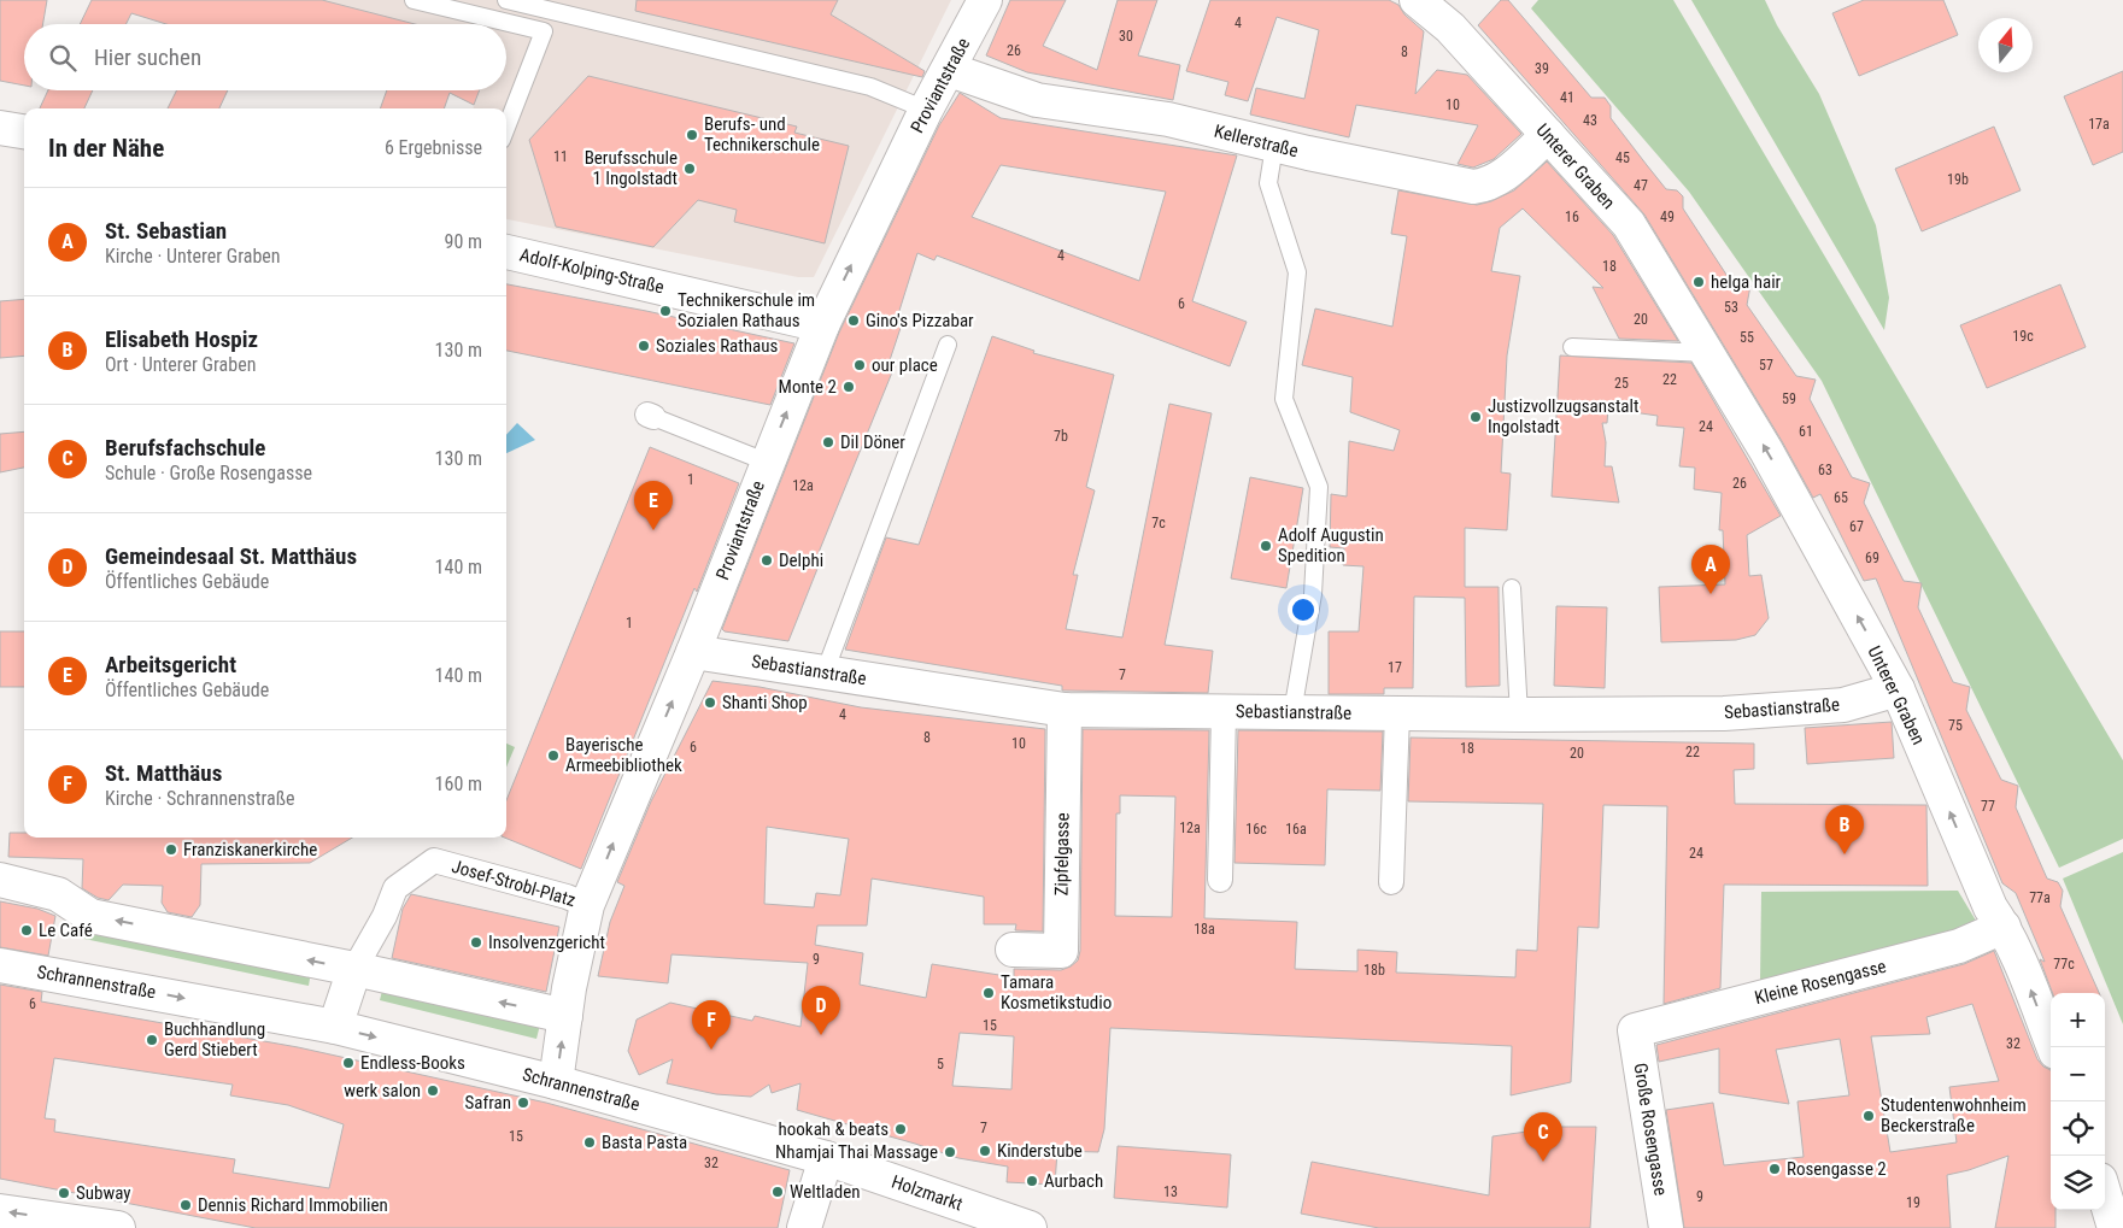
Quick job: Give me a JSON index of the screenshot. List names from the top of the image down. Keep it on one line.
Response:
{"streets":{"street":["Proviantstraße","Kellerstraße","Unterer Graben","Adolf-Kolping-Straße","Sebastianstraße","Zipfelgasse","Josef-Strobl-Platz","Schrannenstraße","Kleine Rosengasse","Große Rosengasse","Holzmarkt"]},"crossings":[["Proviantstraße","Kellerstraße"],["Proviantstraße","Adolf-Kolping-Straße"],["Proviantstraße","Sebastianstraße"],["Proviantstraße","Josef-Strobl-Platz"],["Proviantstraße","Schrannenstraße"],["Kellerstraße","Unterer Graben"],["Unterer Graben","Sebastianstraße"],["Unterer Graben","Kleine Rosengasse"],["Sebastianstraße","Zipfelgasse"],["Schrannenstraße","Holzmarkt"],["Kleine Rosengasse","Große Rosengasse"]],"one_way":["Proviantstraße","Unterer Graben"],"places":["Berufs- und Technikerschule","Berufsschule 1 Ingolstadt","helga hair","Technikerschule im Sozialen Rathaus","Gino's Pizzabar","Soziales Rathaus","our place","Monte 2","Justizvollzugsanstalt Ingolstadt","Dil Döner","Adolf Augustin Spedition","Delphi","Shanti Shop","Bayerische Armeebibliothek","Franziskanerkirche","Le Café","Insolvenzgericht","Tamara Kosmetikstudio","Buchhandlung Gerd Stiebert","Endless-Books","werk salon","Safran","Studentenwohnheim Beckerstraße","hookah & beats","Basta Pasta","Kinderstube","Nhamjai Thai Massage","Rosengasse 2","Aurbach","Weltladen","Subway","Dennis Richard Immobilien"],"house_numbers":["4","30","26","8","39","41","10","43","17a","11","45","19b","47","16","49","4","18","6","53","20","19c","55","57","22","25","59","24","61","7b","63","1","26","12a","65","7c","67","69","1","17","7","4","75","8","10","6","18","22","20","77","12a","16c","16a","24","77a","18a","9","77c","18b","6","15","32","5","7","15","32","13","9","19"],"north":"top","page":{"search":"Hier suchen","heading":["In der Nähe","6 Ergebnisse"],"list":[{"mark":"A","name":"St. Sebastian","note":"Kirche · Unterer Graben","value":"90 m"},{"mark":"B","name":"Elisabeth Hospiz","note":"Ort · Unterer Graben","value":"130 m"},{"mark":"C","name":"Berufsfachschule","note":"Schule · Große Rosengasse","value":"130 m"},{"mark":"D","name":"Gemeindesaal St. Matthäus","note":"Öffentliches Gebäude","value":"140 m"},{"mark":"E","name":"Arbeitsgericht","note":"Öffentliches Gebäude","value":"140 m"},{"mark":"F","name":"St. Matthäus","note":"Kirche · Schrannenstraße","value":"160 m"}],"pins":["E","A","B","D","F","C"],"map_buttons":["+","−"]}}
